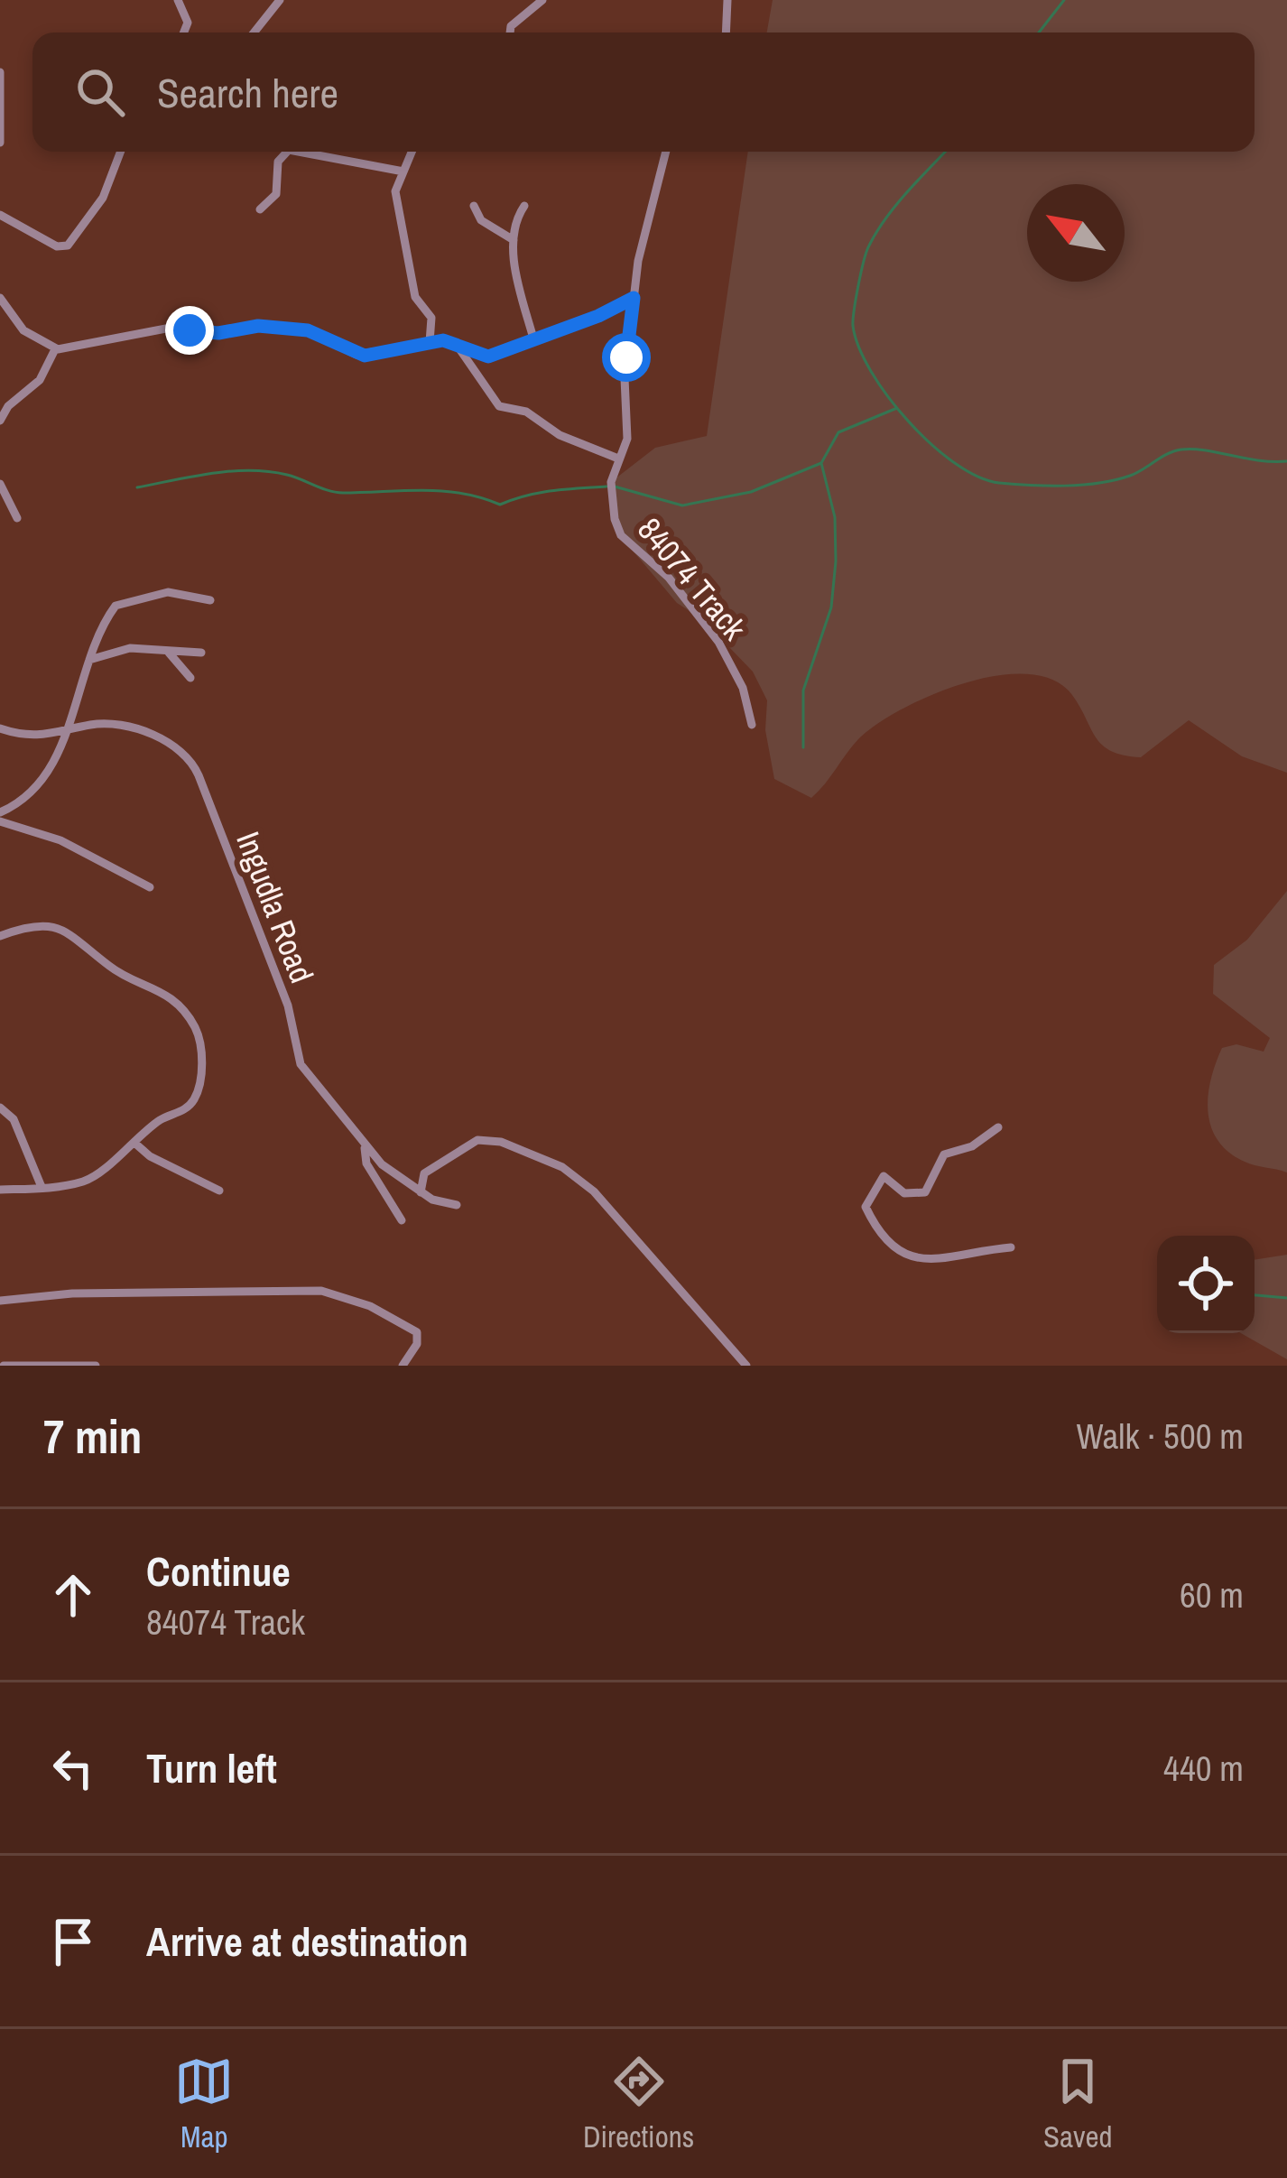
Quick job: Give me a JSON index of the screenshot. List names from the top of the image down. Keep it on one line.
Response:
{"streets":{"street":["84074 Track","Ingudla Road"]},"north":"top left","page":{"search":"Search here","heading":["7 min","Walk · 500 m"],"list":[["Continue","84074 Track","60 m"],["Turn left","440 m"],"Arrive at destination"],"nav":["Map","Directions","Saved"]}}
